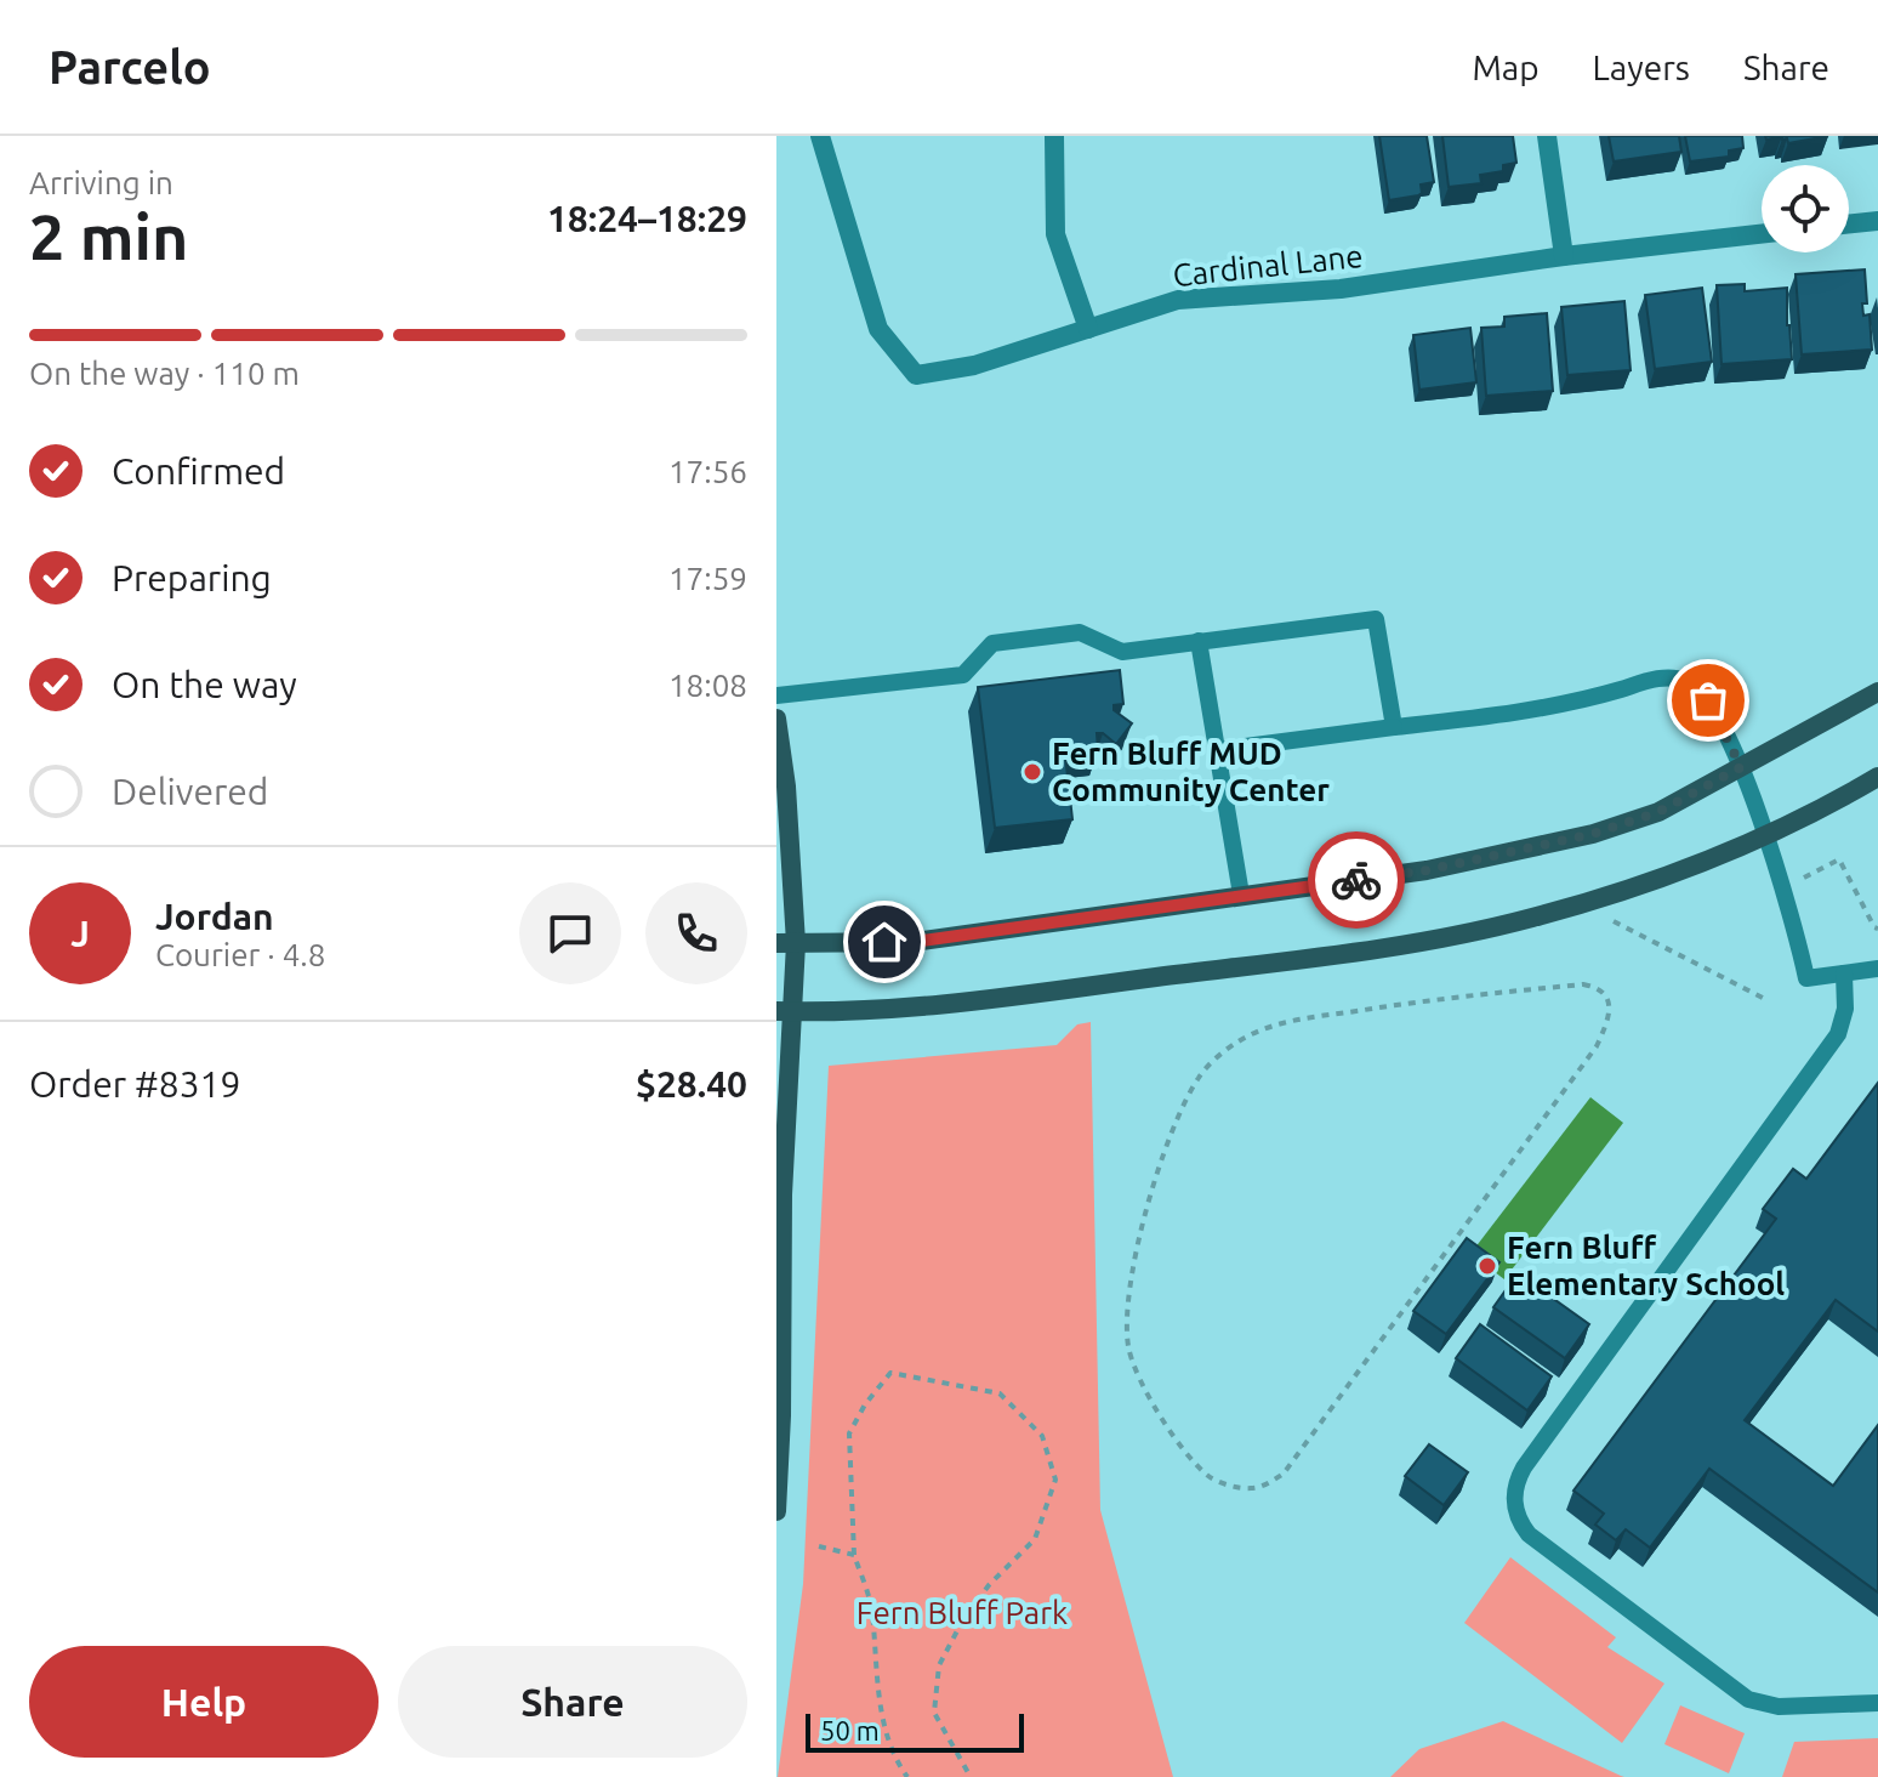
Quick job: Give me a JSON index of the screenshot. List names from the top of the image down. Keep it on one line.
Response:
{"streets":{"street":["Cardinal Lane"]},"parks":["Fern Bluff Park"],"places":["Fern Bluff MUD Community Center","Fern Bluff Elementary School"],"scale_bar":"50 m","page":{"header":"Parcelo","nav":["Map","Layers","Share"],"heading":["2 min","Arriving in","18:24–18:29"],"panel":["Jordan","Courier · 4.8","Order #8319","$28.40"],"bar":"On the way · 110 m","list":[["Confirmed","17:56"],["Preparing","17:59"],["On the way","18:08"],"Delivered"],"round":"J","buttons":["Help","Share"],"scale":"50 m"}}
